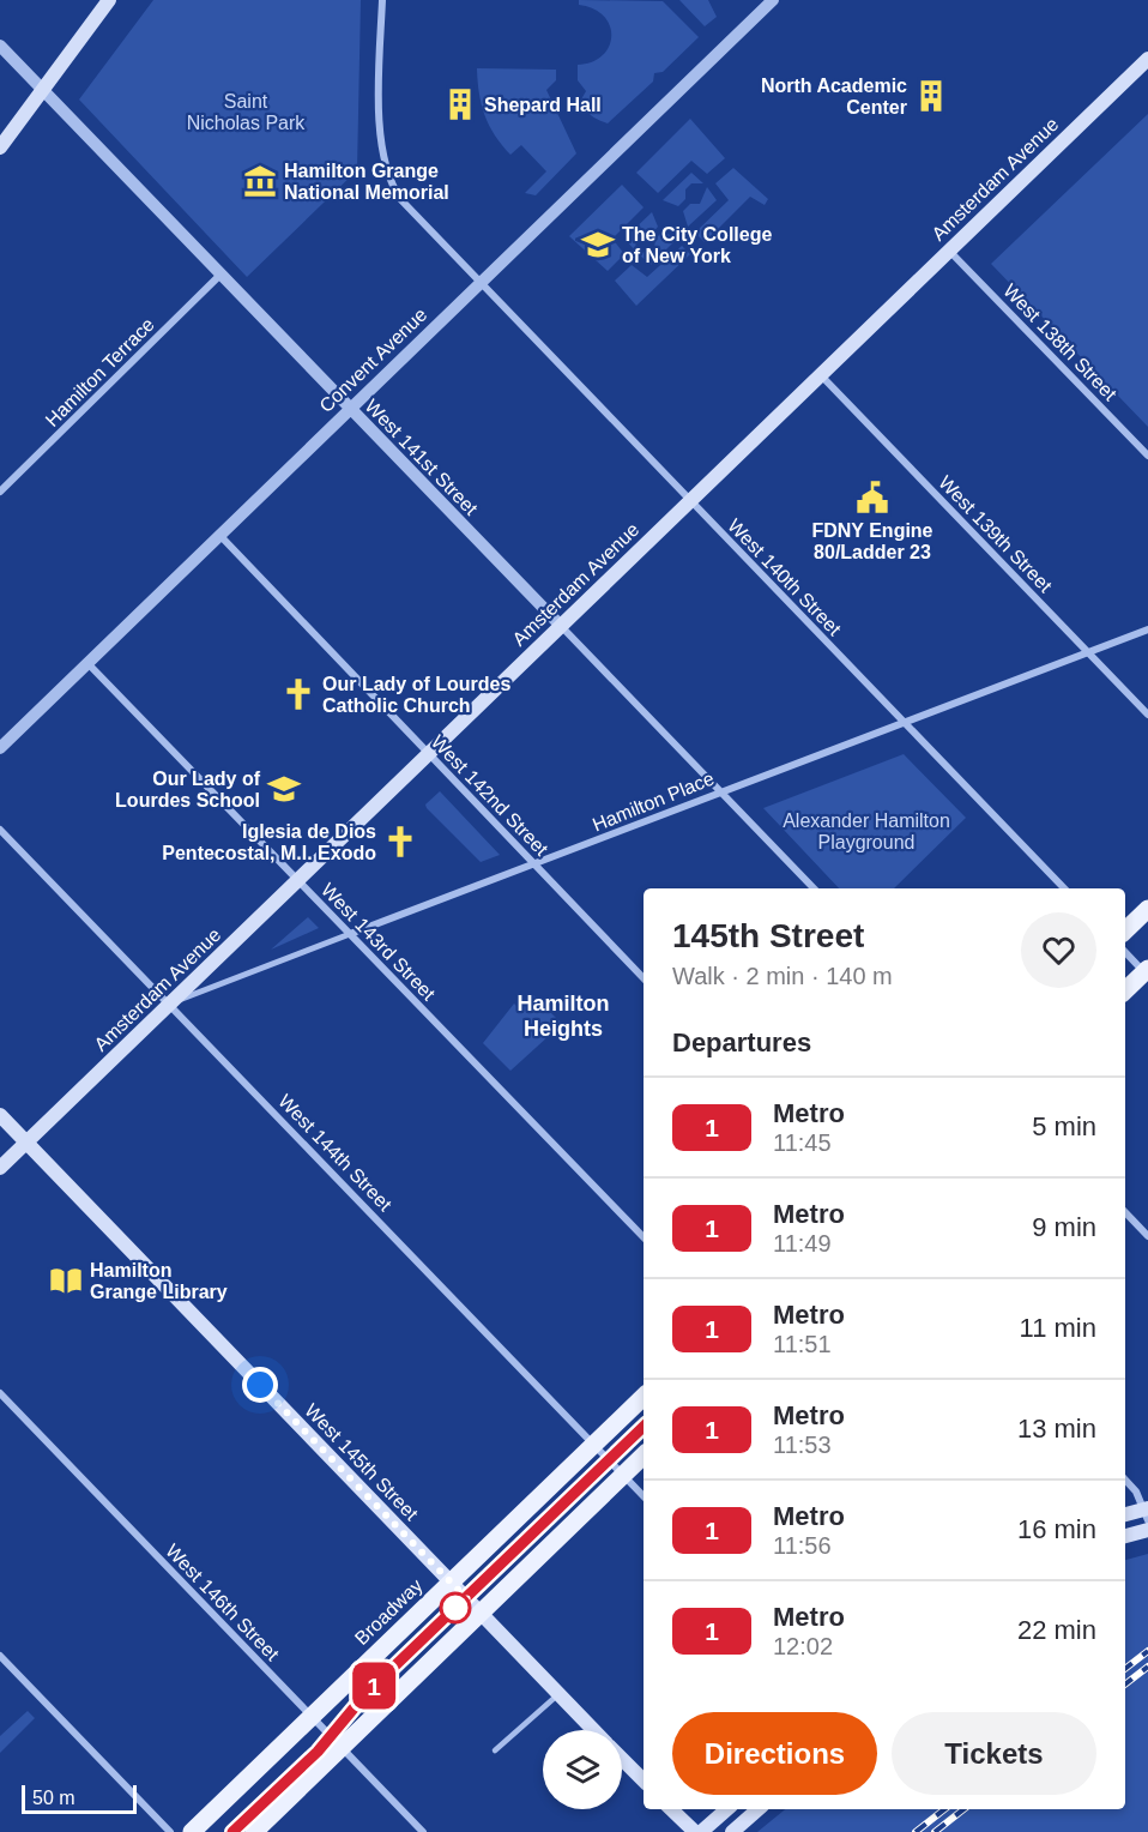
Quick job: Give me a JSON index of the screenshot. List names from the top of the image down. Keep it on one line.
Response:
{"streets":{"main road":["Amsterdam Avenue","West 145th Street","Broadway"],"street":["West 138th Street","Convent Avenue","Hamilton Terrace","West 141st Street","West 139th Street","West 140th Street","West 142nd Street","Hamilton Place","West 143rd Street","West 144th Street","West 146th Street"]},"crossings":[["Amsterdam Avenue","West 138th Street"],["Amsterdam Avenue","West 141st Street"],["Amsterdam Avenue","West 139th Street"],["Amsterdam Avenue","West 140th Street"],["Amsterdam Avenue","West 142nd Street"],["Amsterdam Avenue","Hamilton Place"],["Amsterdam Avenue","West 143rd Street"],["Amsterdam Avenue","West 144th Street"],["Amsterdam Avenue","West 145th Street"],["Convent Avenue","West 141st Street"],["Convent Avenue","West 140th Street"],["Convent Avenue","West 142nd Street"],["Convent Avenue","West 143rd Street"],["Hamilton Terrace","West 141st Street"],["West 141st Street","Hamilton Place"],["West 139th Street","Hamilton Place"],["West 140th Street","Hamilton Place"],["West 142nd Street","Hamilton Place"],["Hamilton Place","West 143rd Street"],["Hamilton Place","West 144th Street"],["West 144th Street","Broadway"],["West 145th Street","Broadway"],["West 146th Street","Broadway"]],"districts":["Hamilton Heights"],"parks":["Saint Nicholas Park","Alexander Hamilton Playground"],"places":{"building":["North Academic Center","Shepard Hall"],"museum":["Hamilton Grange National Memorial"],"school or university":["The City College of New York","Our Lady of Lourdes School"],"public building":["FDNY Engine 80/Ladder 23"],"church":["Our Lady of Lourdes Catholic Church","Iglesia de Dios Pentecostal, M.I. Exodo"],"library":["Hamilton Grange Library"]},"lines":["metro line 1"],"scale_bar":"50 m","page":{"on_map":"1","heading":[["145th Street","Walk · 2 min · 140 m"],"Departures"],"list":[{"mark":"1","name":"Metro","note":"11:45","value":"5 min"},{"mark":"1","name":"Metro","note":"11:49","value":"9 min"},{"mark":"1","name":"Metro","note":"11:51","value":"11 min"},{"mark":"1","name":"Metro","note":"11:53","value":"13 min"},{"mark":"1","name":"Metro","note":"11:56","value":"16 min"},{"mark":"1","name":"Metro","note":"12:02","value":"22 min"}],"buttons":["Directions","Tickets"],"scale":"50 m"}}
